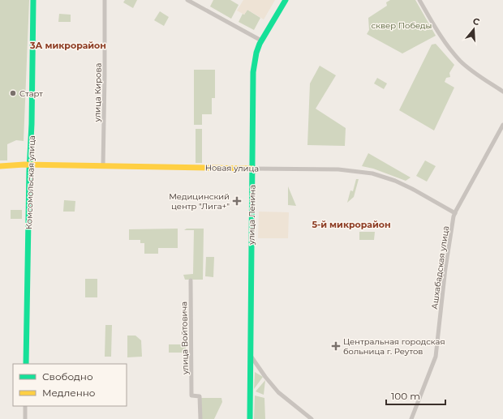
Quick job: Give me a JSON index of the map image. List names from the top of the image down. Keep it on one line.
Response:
{"streets":{"street":["улица Кирова","Новая улица","Комсомольская улица","улица Ленина","Ашхабадская улица","улица Войтовича"]},"crossings":[["улица Кирова","Новая улица"],["Новая улица","Комсомольская улица"],["Новая улица","улица Ленина"],["Новая улица","Ашхабадская улица"]],"districts":["3А микрорайон","5-й микрорайон"],"parks":["сквер Победы"],"places":{"other":["Старт"],"health":["Медицинский центр \"Лига+\"","Центральная городская больница г. Реутов"]},"legend":["Свободно","Медленно"],"scale_bar":"100 m","north":"top"}
